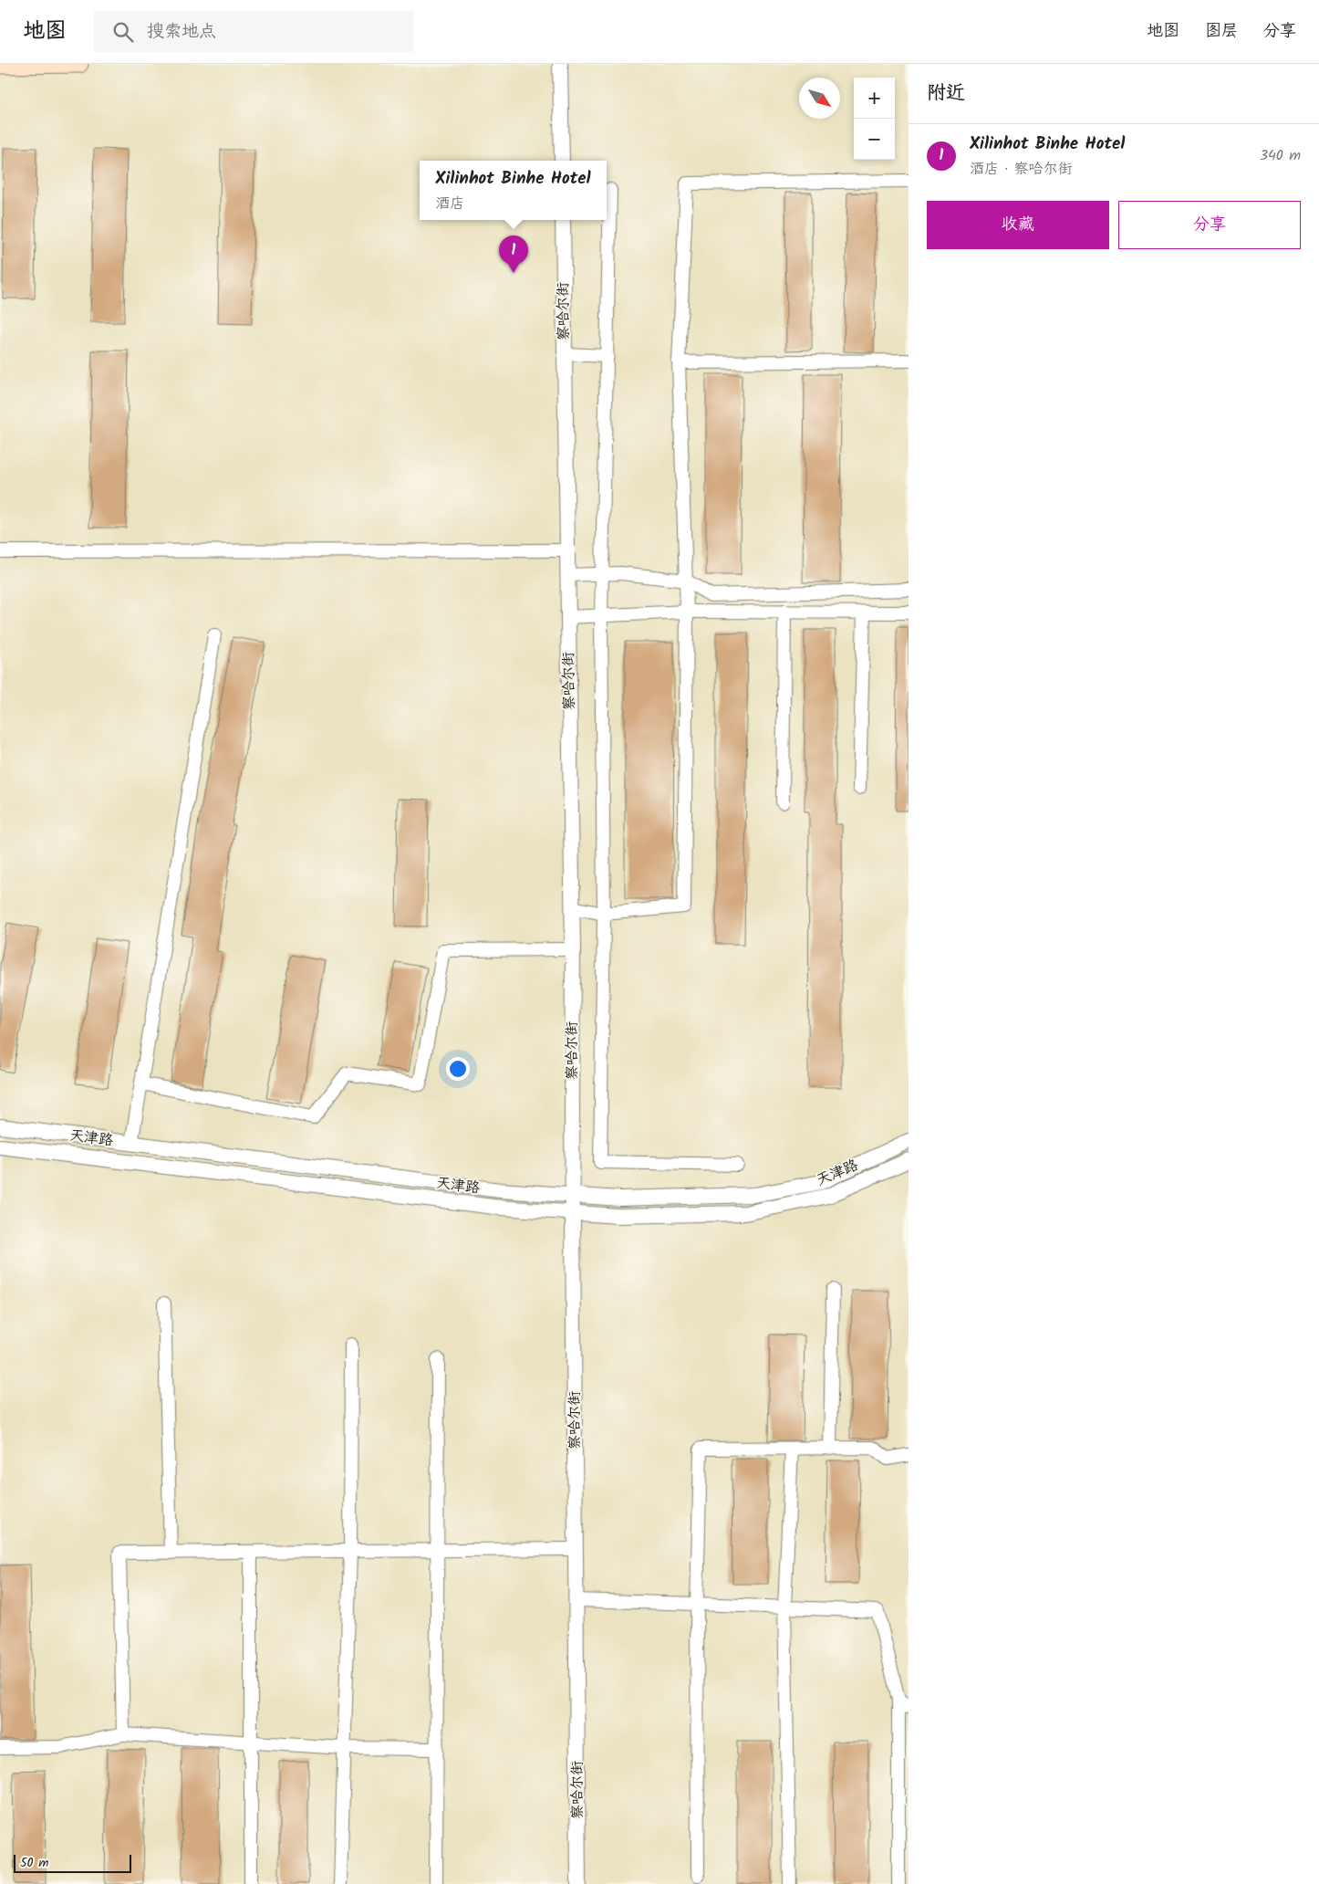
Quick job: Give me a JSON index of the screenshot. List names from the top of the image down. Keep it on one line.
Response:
{"streets":{"street":["察哈尔街","天津路"]},"crossings":[["察哈尔街","天津路"]],"scale_bar":"50 m","north":"bottom right","page":{"header":"地图","search":"搜索地点","nav":["地图","图层","分享"],"heading":"附近","map_buttons":["+","−"],"list":[{"mark":"1","name":"Xilinhot Binhe Hotel","note":"酒店 · 察哈尔街","value":"340 m"}],"popup":["Xilinhot Binhe Hotel","酒店"],"buttons":["收藏","分享"],"pins":"1","scale":"50 m"}}
